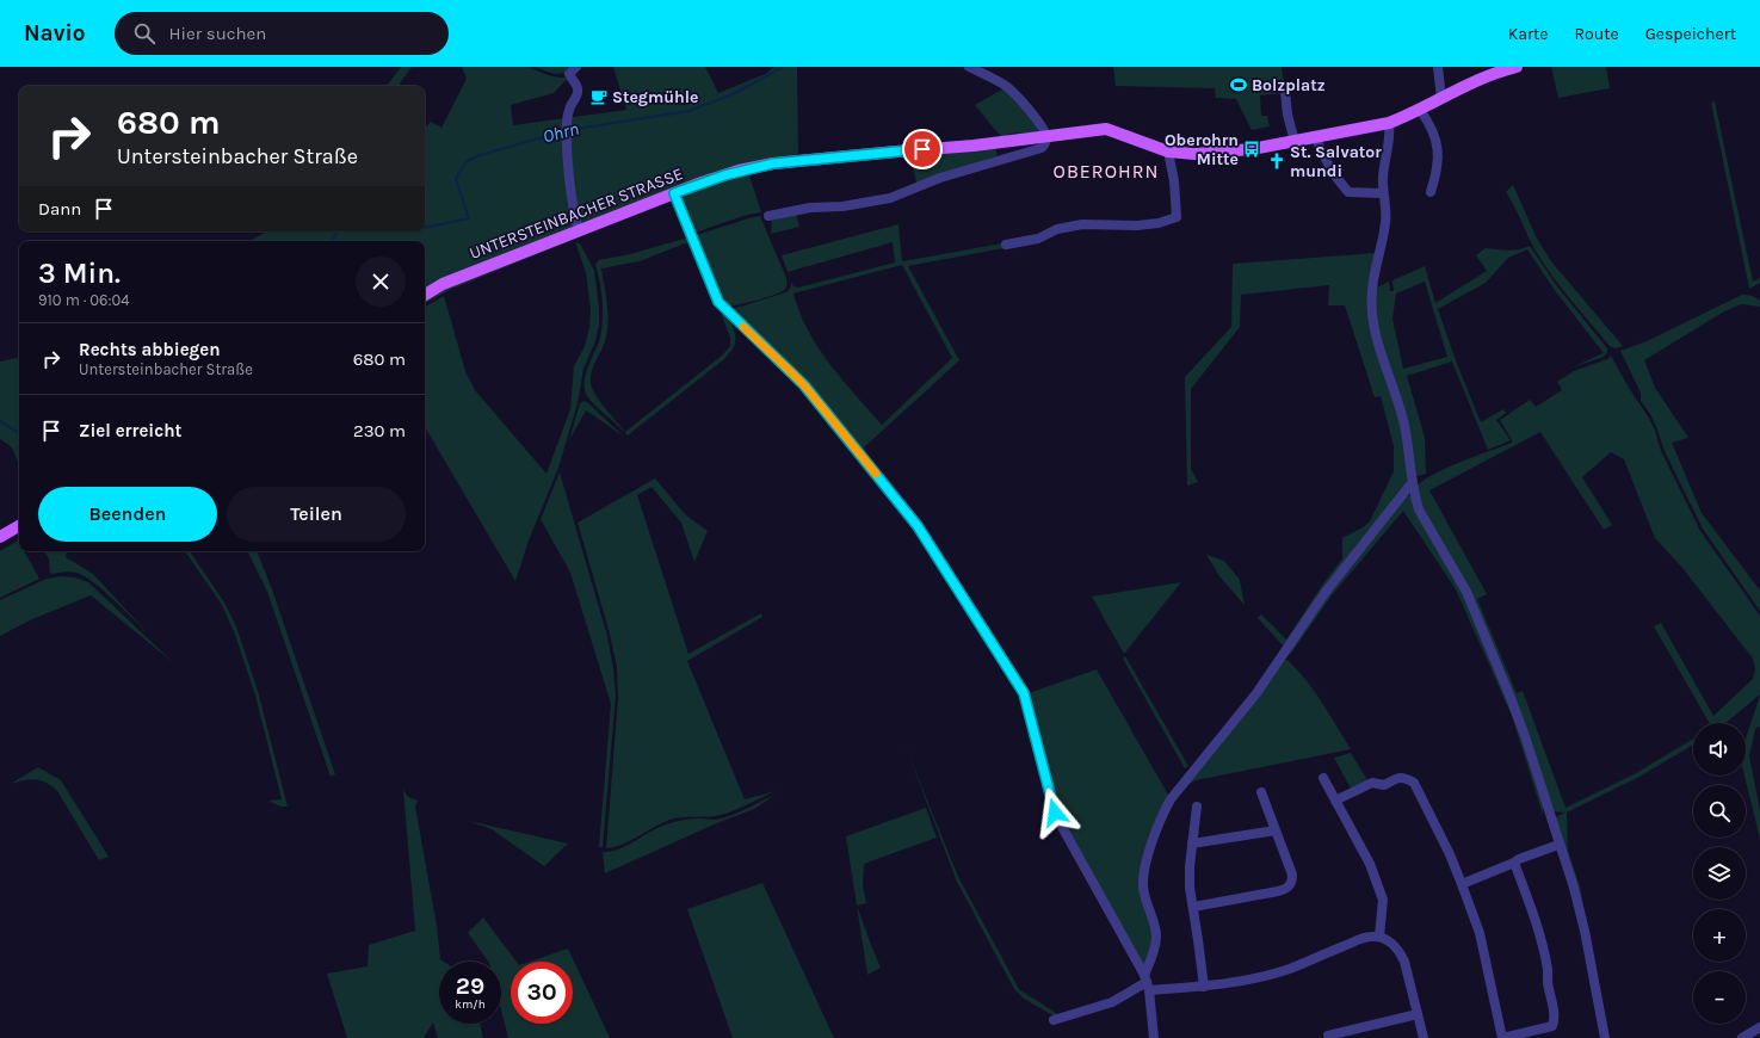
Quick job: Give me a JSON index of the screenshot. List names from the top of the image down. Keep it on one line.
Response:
{"streets":{"main road":["UNTERSTEINBACHER STRASSE"]},"districts":["OBEROHRN"],"water":["Ohrn"],"places":{"sports":["Bolzplatz"],"cafe":["Stegmühle"],"bus stop":["Oberohrn Mitte"],"church":["St. Salvator mundi"]},"page":{"header":"Navio","search":"Hier suchen","nav":["Karte","Route","Gespeichert"],"turn":["680 m","Untersteinbacher Straße"],"then":"Dann","heading":["3 Min.","910 m · 06:04"],"list":[{"name":"Rechts abbiegen","note":"Untersteinbacher Straße","value":"680 m"},{"name":"Ziel erreicht","value":"230 m"}],"buttons":["Beenden","Teilen"],"map_buttons":["+","−"],"speed":"29 km/h","limit":"30"}}
